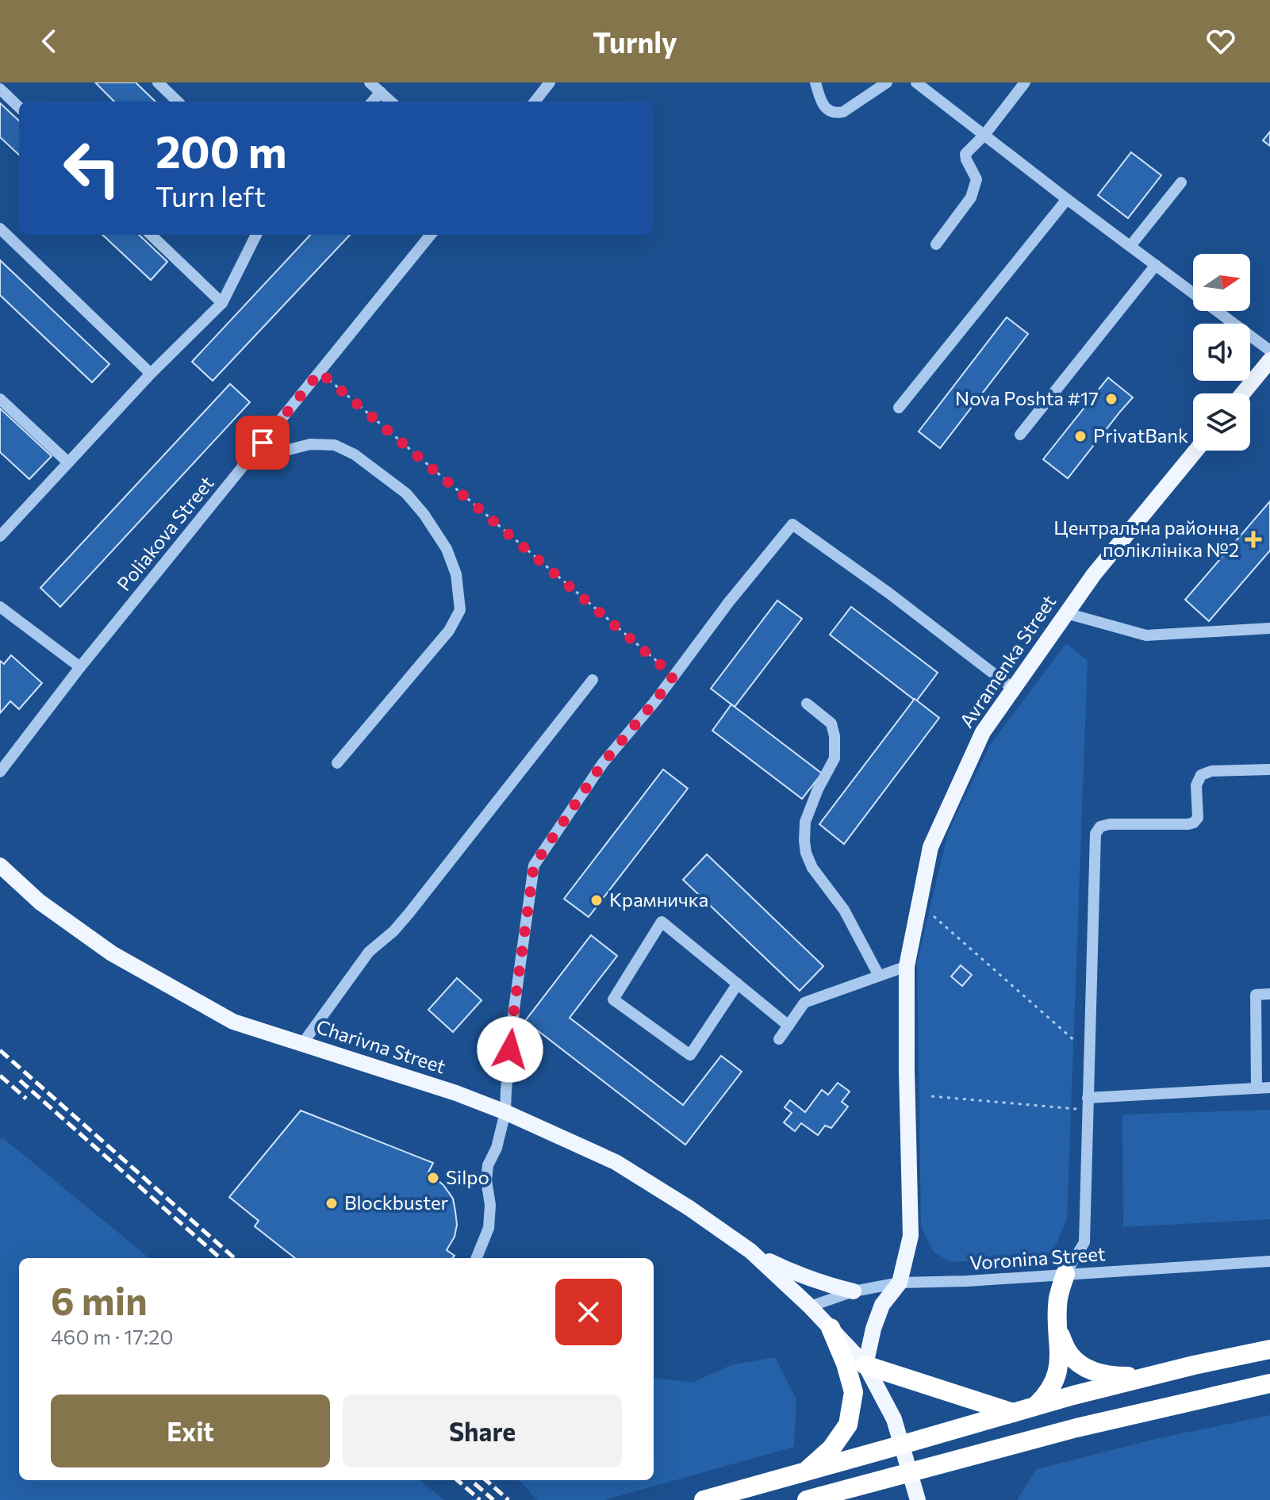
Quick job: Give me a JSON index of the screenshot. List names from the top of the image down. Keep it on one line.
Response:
{"streets":{"main road":["Avramenka Street","Charivna Street"],"street":["Poliakova Street","Voronina Street"]},"crossings":[["Avramenka Street","Voronina Street"],["Charivna Street","Voronina Street"]],"places":{"other":["Nova Poshta #17","PrivatBank","Крамничка","Silpo","Blockbuster"],"health":["Центральна районна поліклініка №2"]},"north":"right","page":{"header":"Turnly","turn":["200 m","Turn left"],"heading":["6 min","460 m · 17:20"],"buttons":["Exit","Share"]}}
